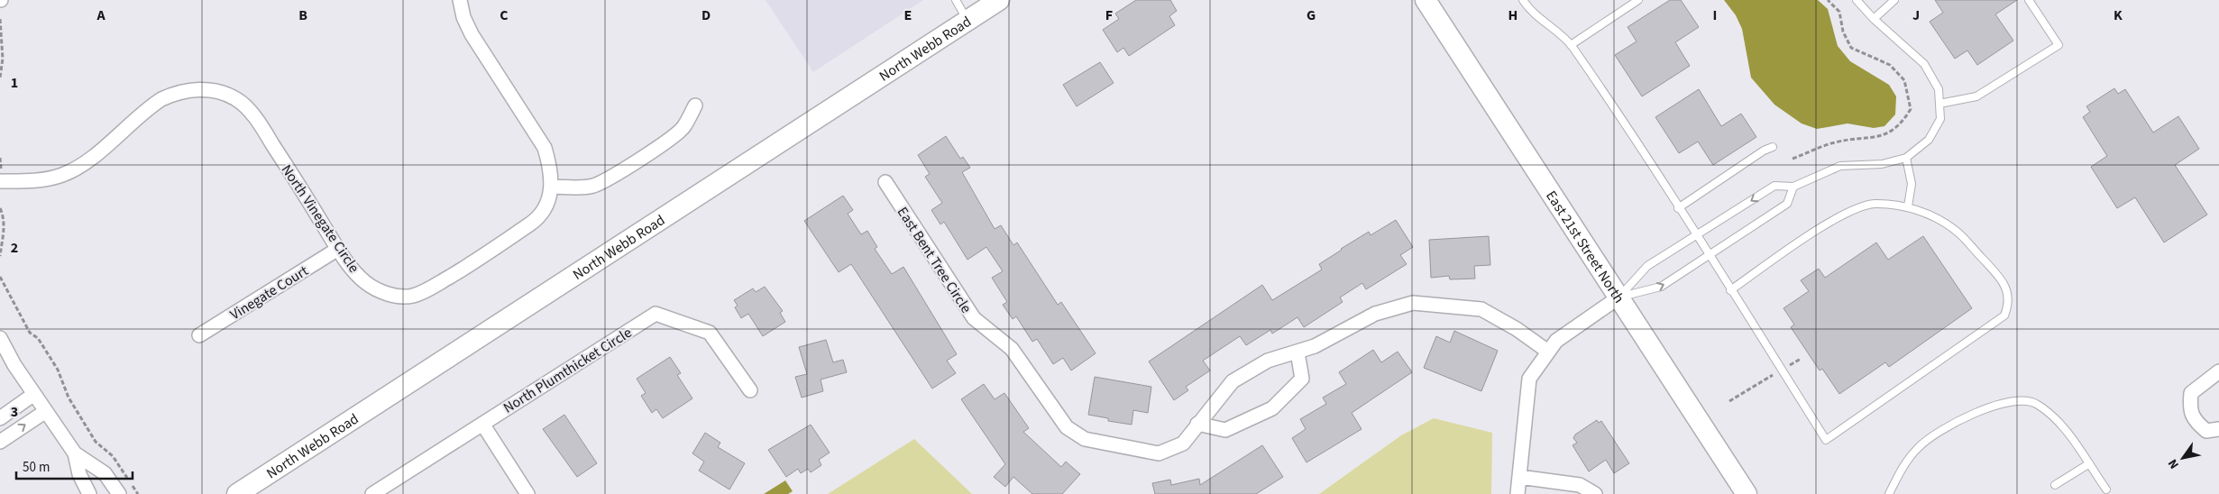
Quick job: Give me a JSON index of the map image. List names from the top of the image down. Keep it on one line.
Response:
{"streets":{"main road":["North Webb Road","East 21st Street North"],"street":["North Vinegate Circle","East Bent Tree Circle","Vinegate Court","North Plumthicket Circle"]},"crossings":[["North Vinegate Circle","Vinegate Court"]],"scale_bar":"50 m","north":"bottom left","grid":{"columns":["A","B","C","D","E","F","G","H","I","J","K"],"rows":["1","2","3"]}}
